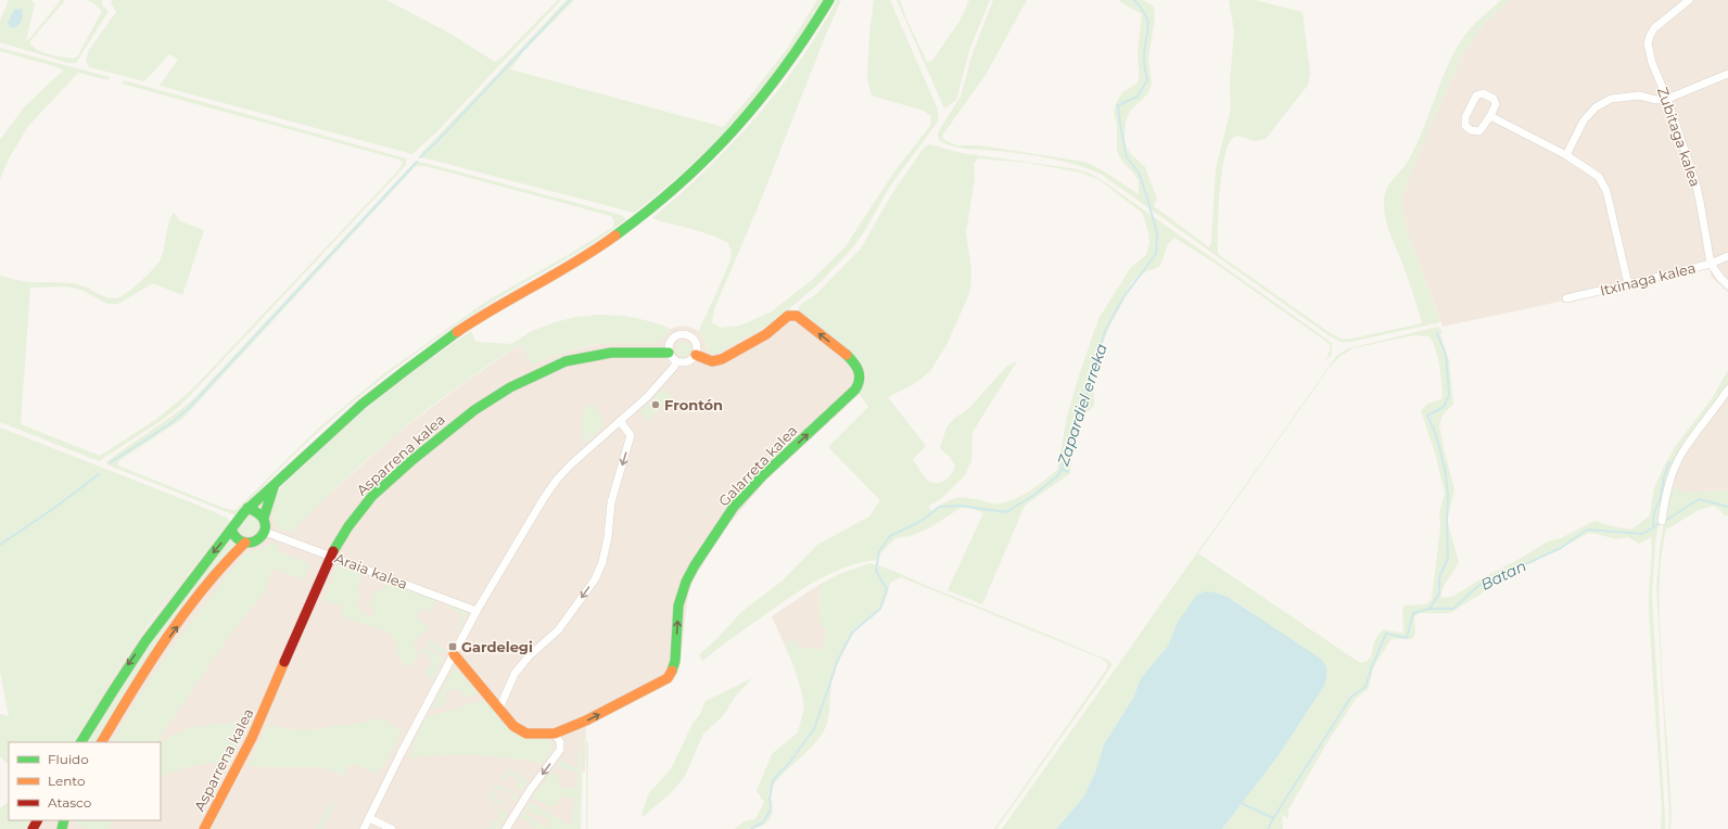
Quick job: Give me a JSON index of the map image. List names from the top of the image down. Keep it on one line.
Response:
{"streets":{"street":["Zubitaga kalea","Itxinaga kalea","Asparrena kalea","Galarreta kalea","Araia kalea"]},"crossings":[["Zubitaga kalea","Itxinaga kalea"],["Asparrena kalea","Galarreta kalea"],["Asparrena kalea","Araia kalea"]],"water":["Zapardiel erreka","Batan"],"places":{"other":["Frontón"],"transit":["Gardelegi"]},"legend":["Fluido","Lento","Atasco"]}
